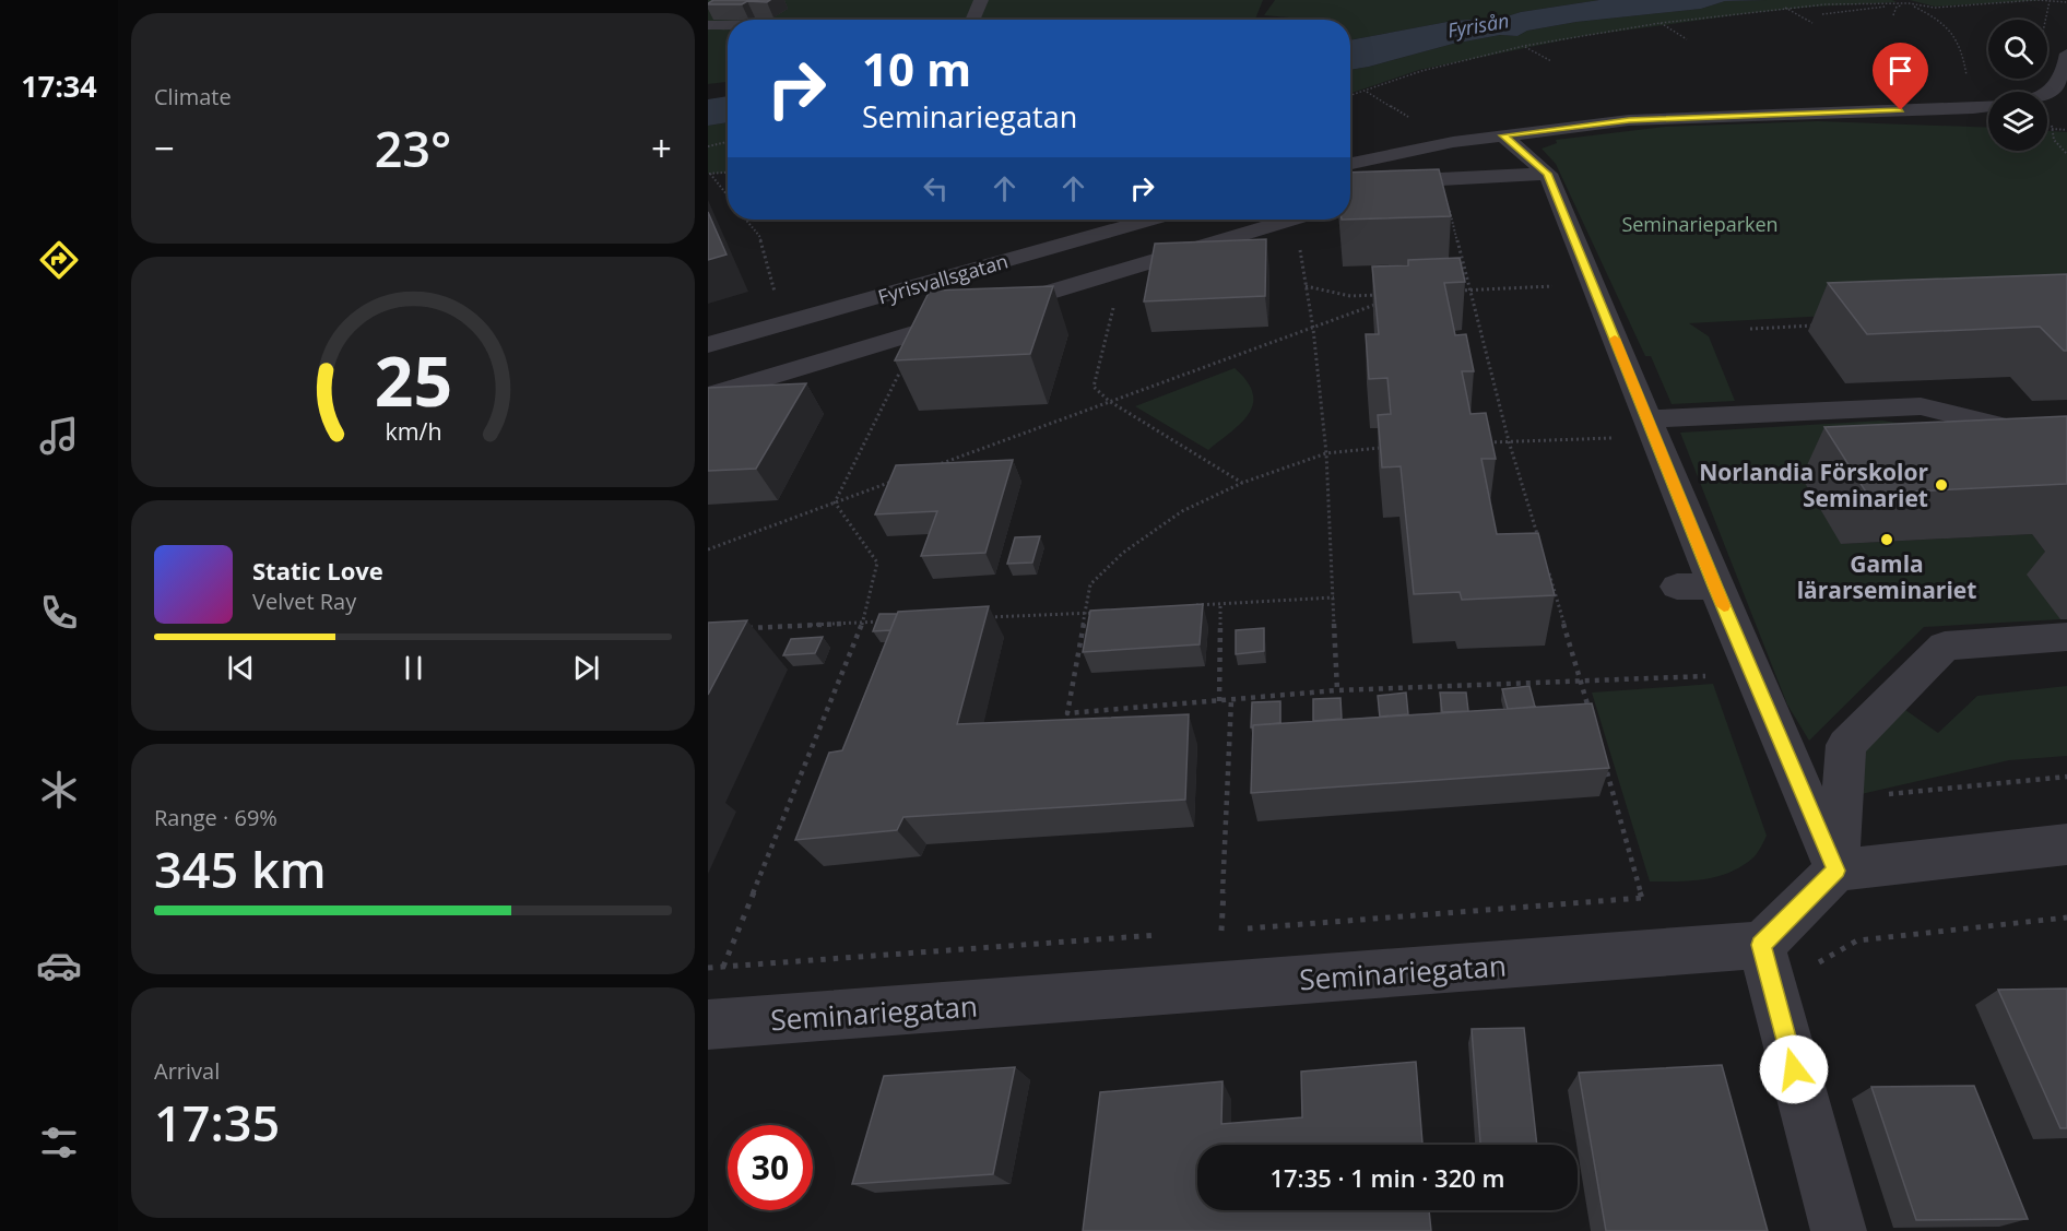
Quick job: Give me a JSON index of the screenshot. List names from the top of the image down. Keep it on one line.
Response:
{"streets":{"street":["Fyrisvallsgatan","Seminariegatan"]},"water":["Fyrisån"],"parks":["Seminarieparken"],"places":["Norlandia Förskolor Seminariet","Gamla lärarseminariet"],"page":{"tabs":"17:34","tile":["Climate",["Range · 69%","345 km"],["Arrival","17:35"]],"turn":["10 m","Seminariegatan"],"heat":["−","23°","+"],"song":["Static Love","Velvet Ray"],"limit":"30","trip":"17:35 · 1 min · 320 m","gauge":["25","km/h"]}}
